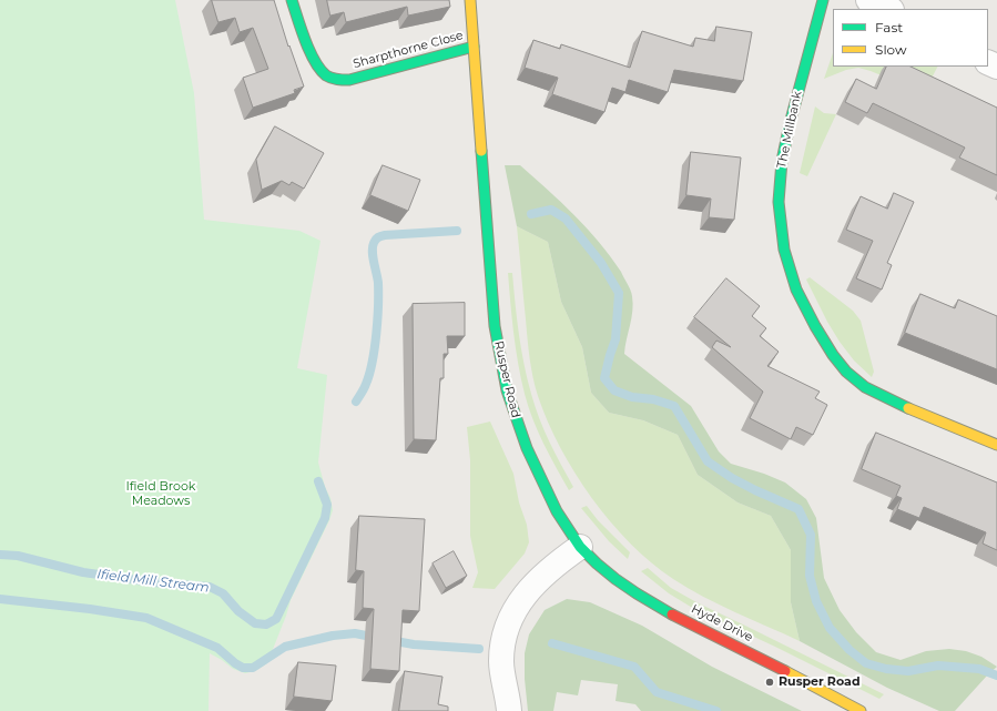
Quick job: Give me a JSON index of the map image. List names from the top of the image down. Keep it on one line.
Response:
{"streets":{"street":["Sharpthorne Close","The Millbank","Rusper Road","Hyde Drive"]},"crossings":[["Sharpthorne Close","Rusper Road"],["Rusper Road","Hyde Drive"]],"water":["Ifield Mill Stream"],"parks":["Ifield Brook Meadows"],"places":["Rusper Road"],"legend":["Fast","Slow"]}
